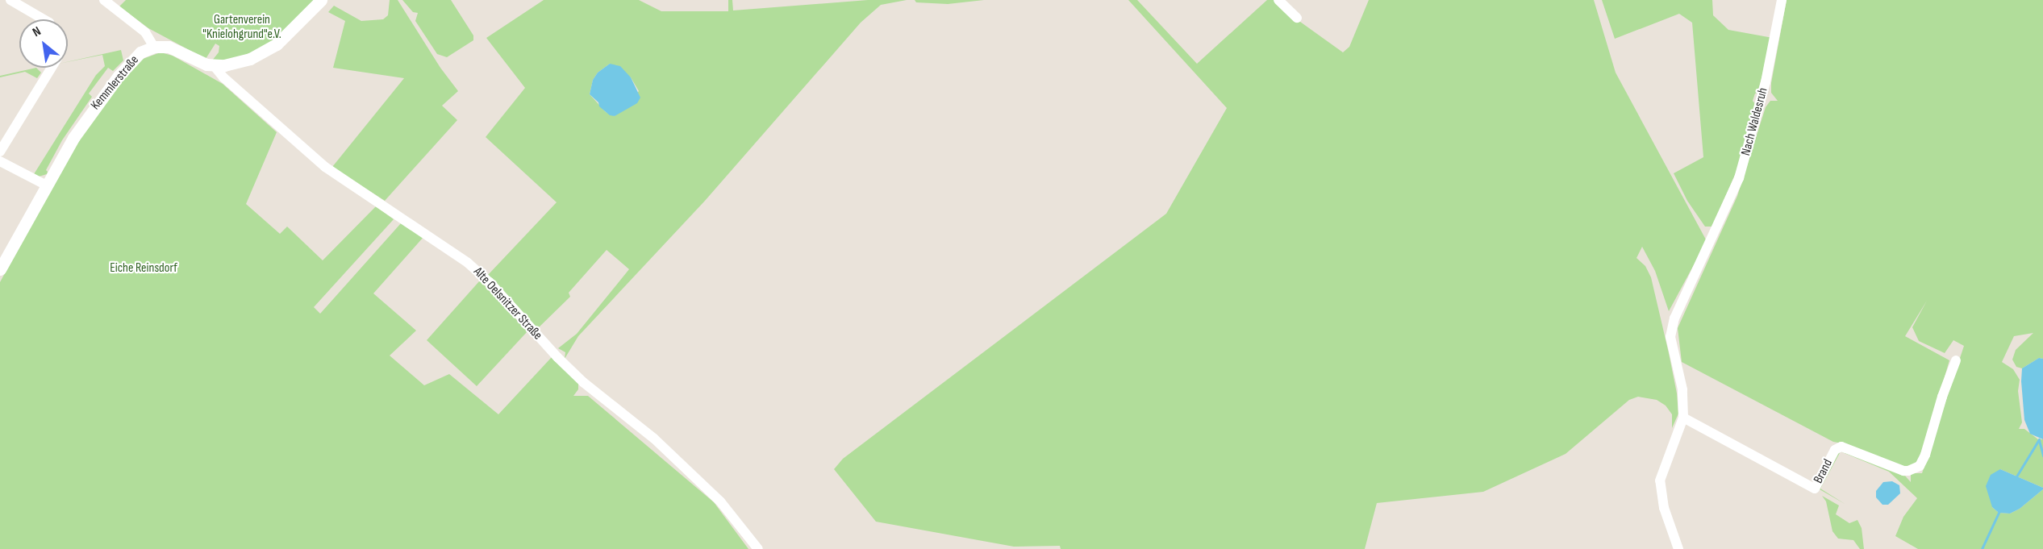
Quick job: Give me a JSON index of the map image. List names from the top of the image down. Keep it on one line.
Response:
{"streets":{"street":["Kemmlerstraße","Nach Waldesruh","Alte Oelsnitzer Straße","Brand"]},"crossings":[["Kemmlerstraße","Alte Oelsnitzer Straße"],["Nach Waldesruh","Brand"]],"parks":["Gartenverein \"Knielohgrund\"e.V.","Eiche Reinsdorf"],"north":"top left"}
